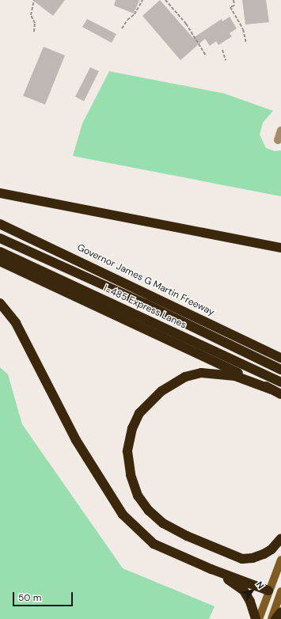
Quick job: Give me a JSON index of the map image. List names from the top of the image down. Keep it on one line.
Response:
{"streets":{"highway":["Governor James G Martin Freeway","I-485 Express Lanes"]},"scale_bar":"50 m","north":"top right"}
